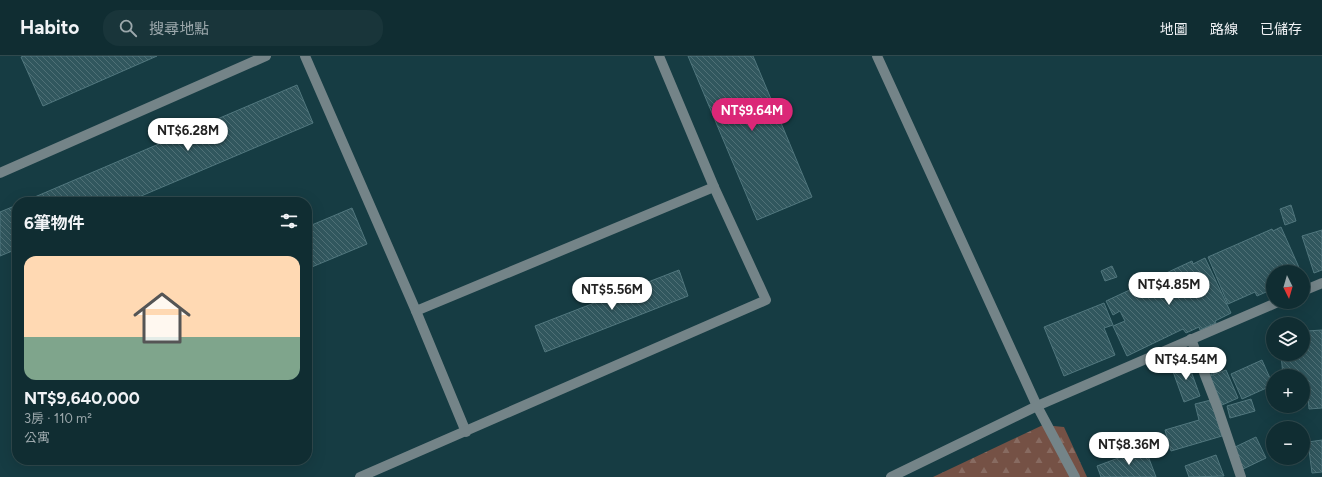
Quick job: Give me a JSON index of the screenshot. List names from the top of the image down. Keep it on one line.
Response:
{"north":"bottom","page":{"header":"Habito","search":"搜尋地點","nav":["地圖","路線","已儲存"],"price":["NT$9.64M","NT$6.28M","NT$4.85M","NT$5.56M","NT$4.54M","NT$8.36M"],"heading":"6筆物件","list":[{"name":"NT$9,640,000","note":"3房 · 110 m² · 公寓"}],"map_buttons":["+","−"]}}
